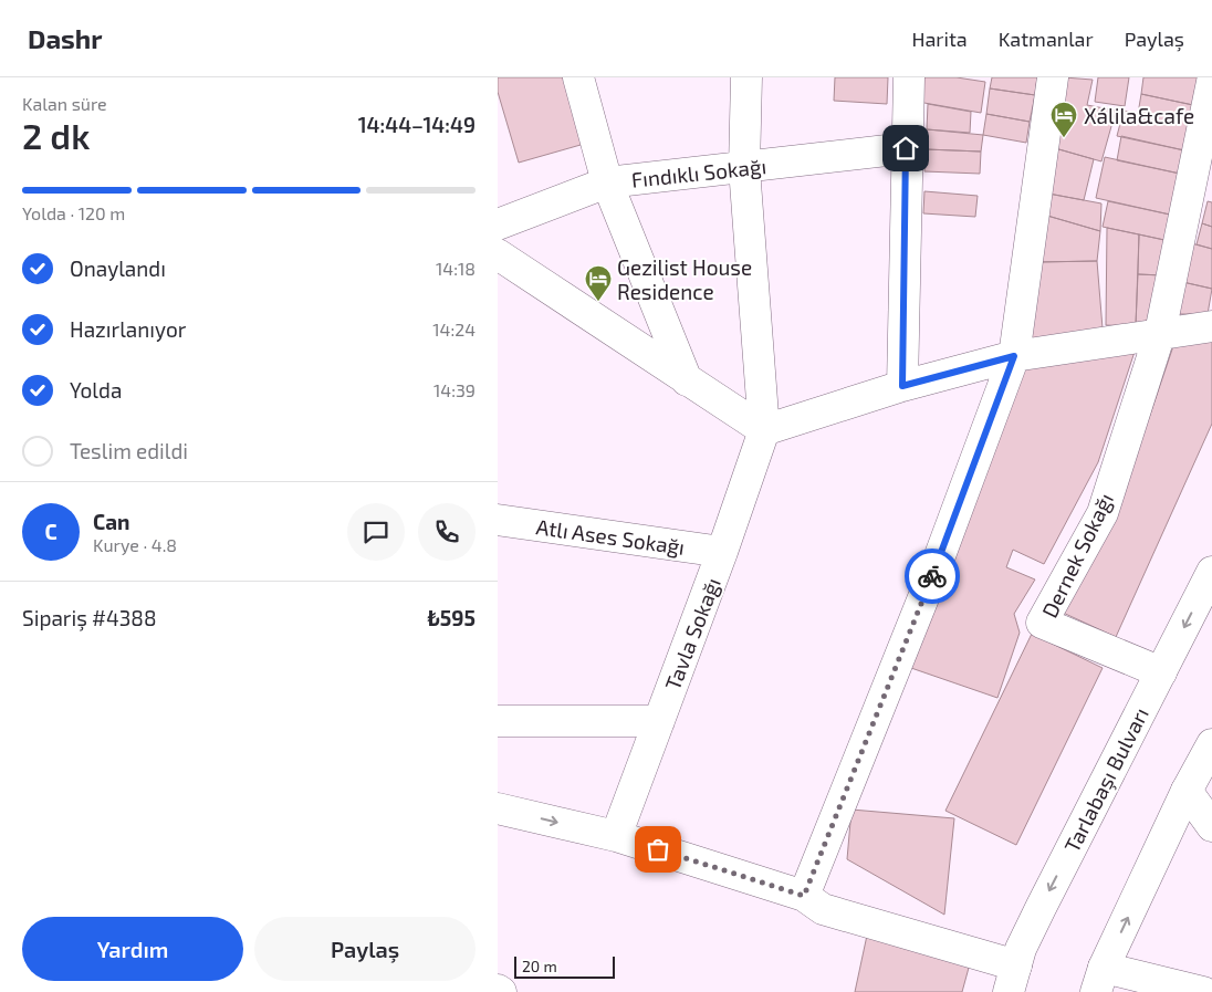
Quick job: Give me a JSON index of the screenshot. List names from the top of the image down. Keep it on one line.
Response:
{"streets":{"street":["Fındıklı Sokağı","Atlı Ases Sokağı","Dernek Sokağı","Tavla Sokağı","Tarlabaşı Bulvarı"]},"crossings":[["Atlı Ases Sokağı","Tavla Sokağı"],["Dernek Sokağı","Tarlabaşı Bulvarı"]],"places":{"hotel":["Xálila&cafe","Gezilist House Residence"]},"scale_bar":"20 m","page":{"header":"Dashr","nav":["Harita","Katmanlar","Paylaş"],"heading":["2 dk","Kalan süre","14:44–14:49"],"panel":["Can","Kurye · 4.8","Sipariş #4388","₺595"],"bar":"Yolda · 120 m","list":[["Onaylandı","14:18"],["Hazırlanıyor","14:24"],["Yolda","14:39"],"Teslim edildi"],"round":"C","buttons":["Yardım","Paylaş"],"scale":"20 m"}}
